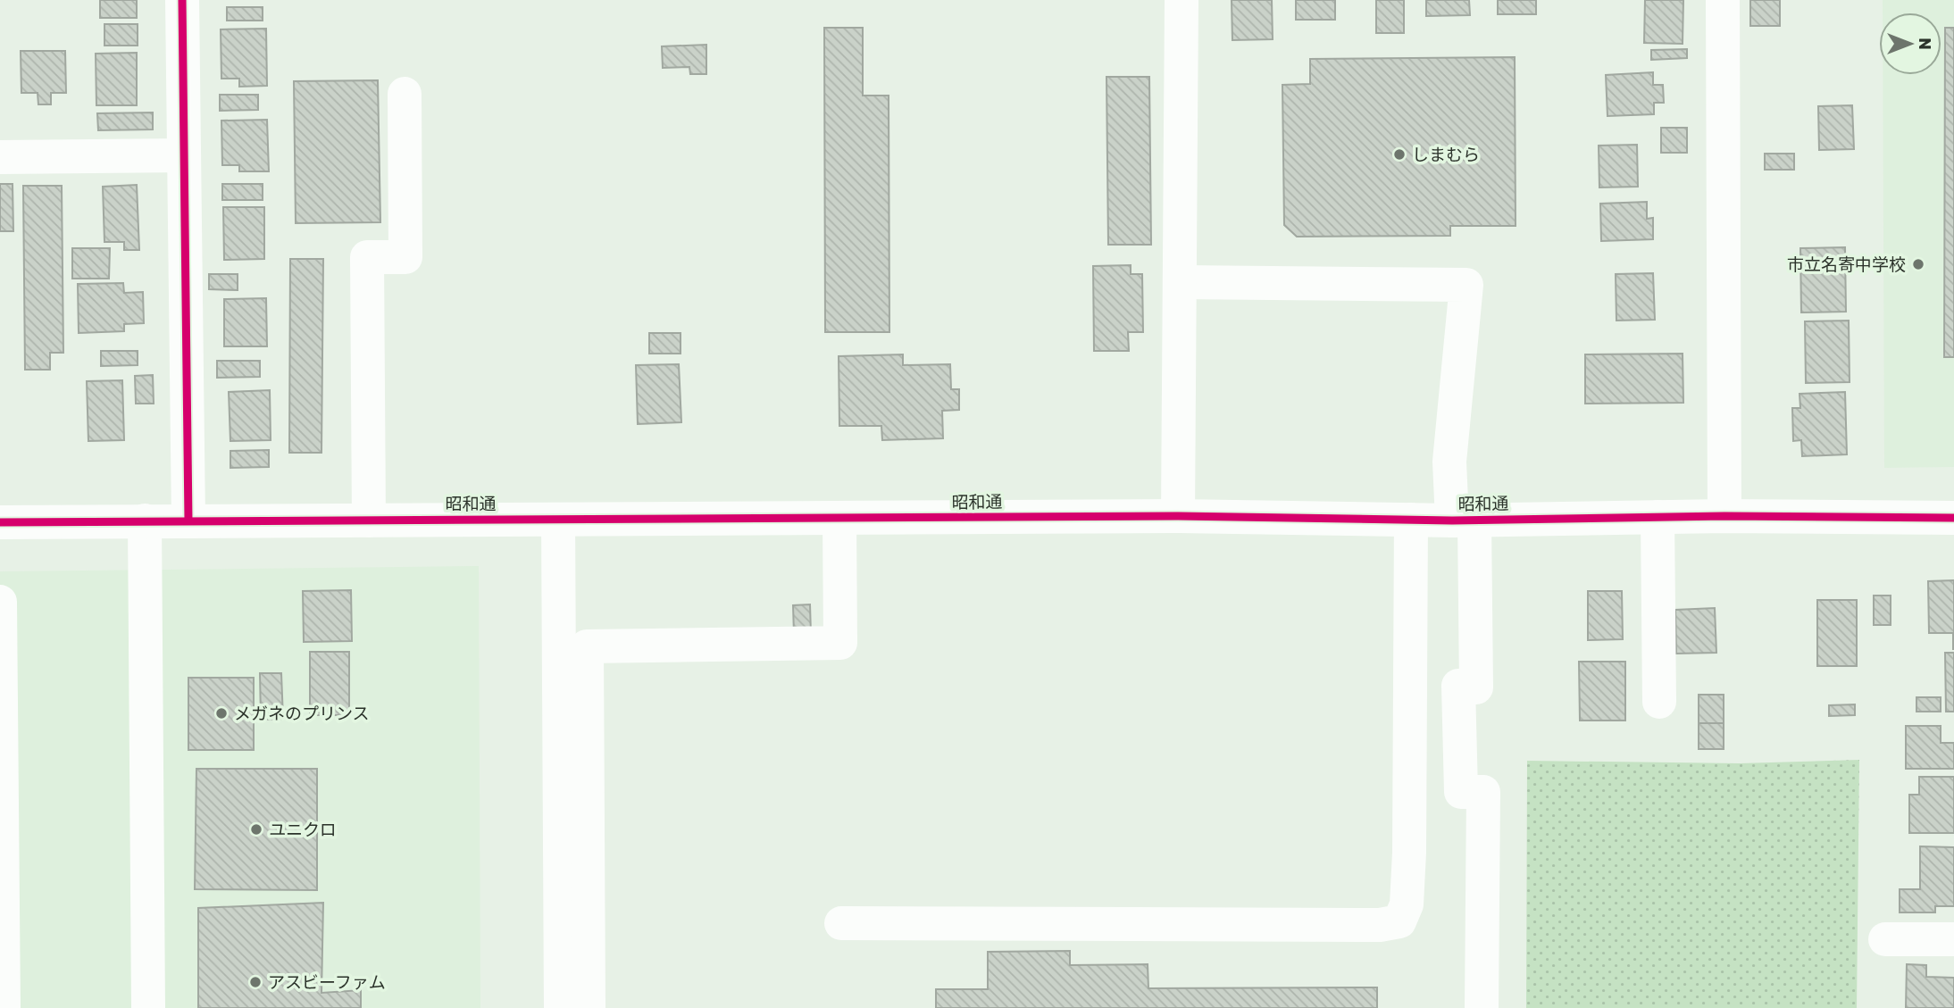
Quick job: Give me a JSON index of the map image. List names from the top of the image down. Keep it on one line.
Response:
{"streets":{"street":["昭和通"]},"places":["しまむら","市立名寄中学校","メガネのプリンス","ユニクロ","アスビーファム"],"north":"right"}
